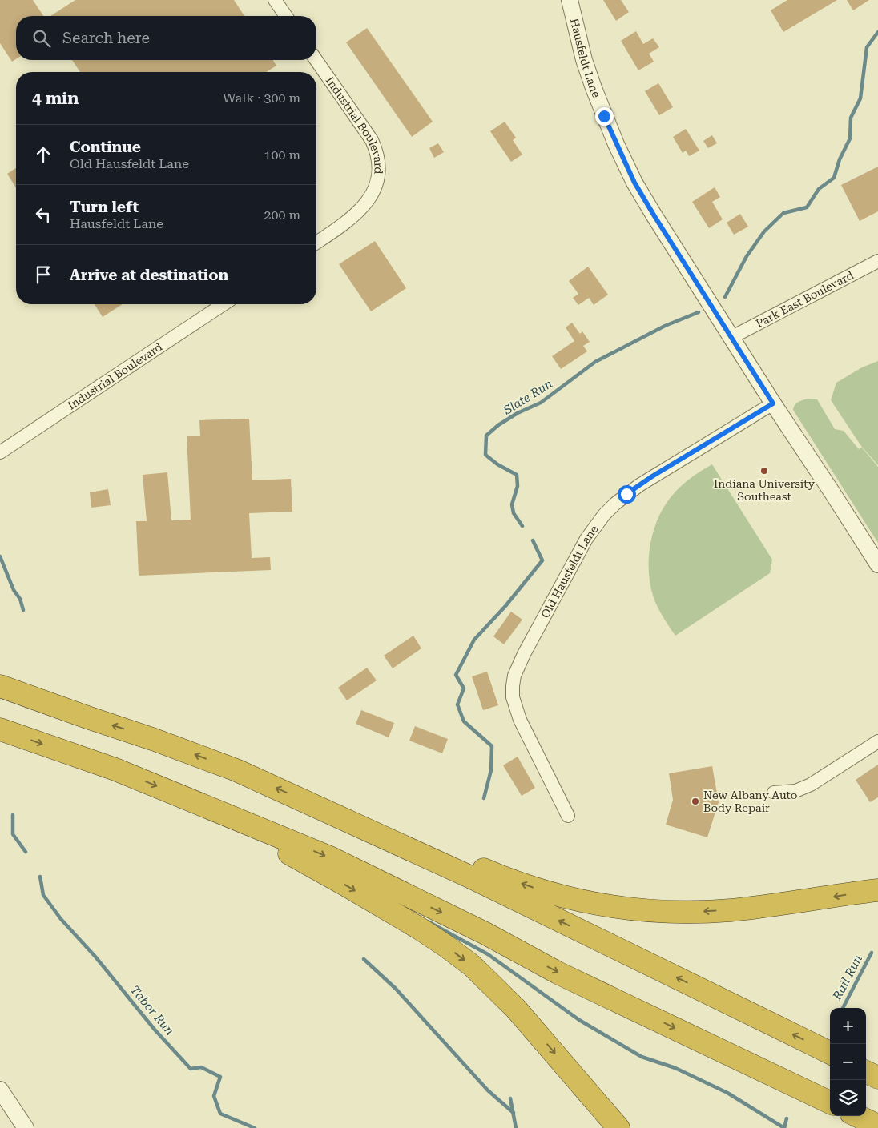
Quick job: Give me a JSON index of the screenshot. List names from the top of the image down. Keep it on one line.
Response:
{"streets":{"street":["Hausfeldt Lane","Industrial Boulevard","Park East Boulevard","Old Hausfeldt Lane"]},"crossings":[["Hausfeldt Lane","Park East Boulevard"],["Hausfeldt Lane","Old Hausfeldt Lane"]],"water":["Slate Run","Rail Run","Tabor Run"],"places":["Indiana University Southeast","New Albany Auto Body Repair"],"page":{"search":"Search here","heading":["4 min","Walk · 300 m"],"list":[["Continue","Old Hausfeldt Lane","100 m"],["Turn left","Hausfeldt Lane","200 m"],"Arrive at destination"],"map_buttons":["+","−"]}}
